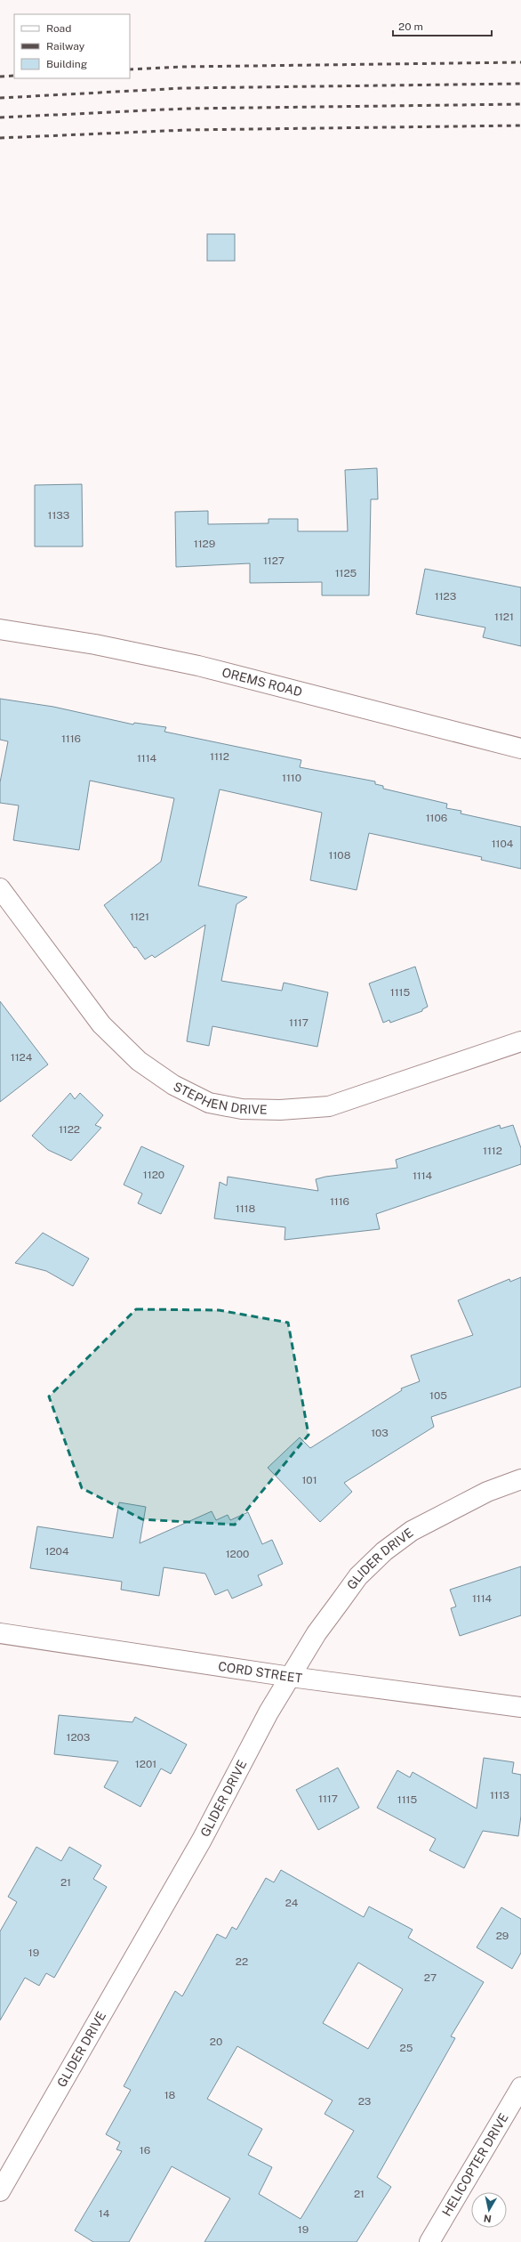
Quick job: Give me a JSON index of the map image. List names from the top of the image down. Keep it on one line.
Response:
{"streets":{"street":["OREMS ROAD","STEPHEN DRIVE","GLIDER DRIVE","CORD STREET","HELICOPTER DRIVE"]},"crossings":[["GLIDER DRIVE","CORD STREET"]],"house_numbers":["1133","1129","1127","1125","1123","1121","1116","1112","1114","1110","1106","1104","1108","1121","1115","1117","1124","1122","1112","1120","1114","1116","1118","105","103","101","1204","1200","1114","1203","1201","1113","1117","1115","21","24","29","19","22","27","20","25","18","23","16","21","14","19"],"legend":["Road","Railway","Building"],"scale_bar":"20 m","north":"bottom"}
